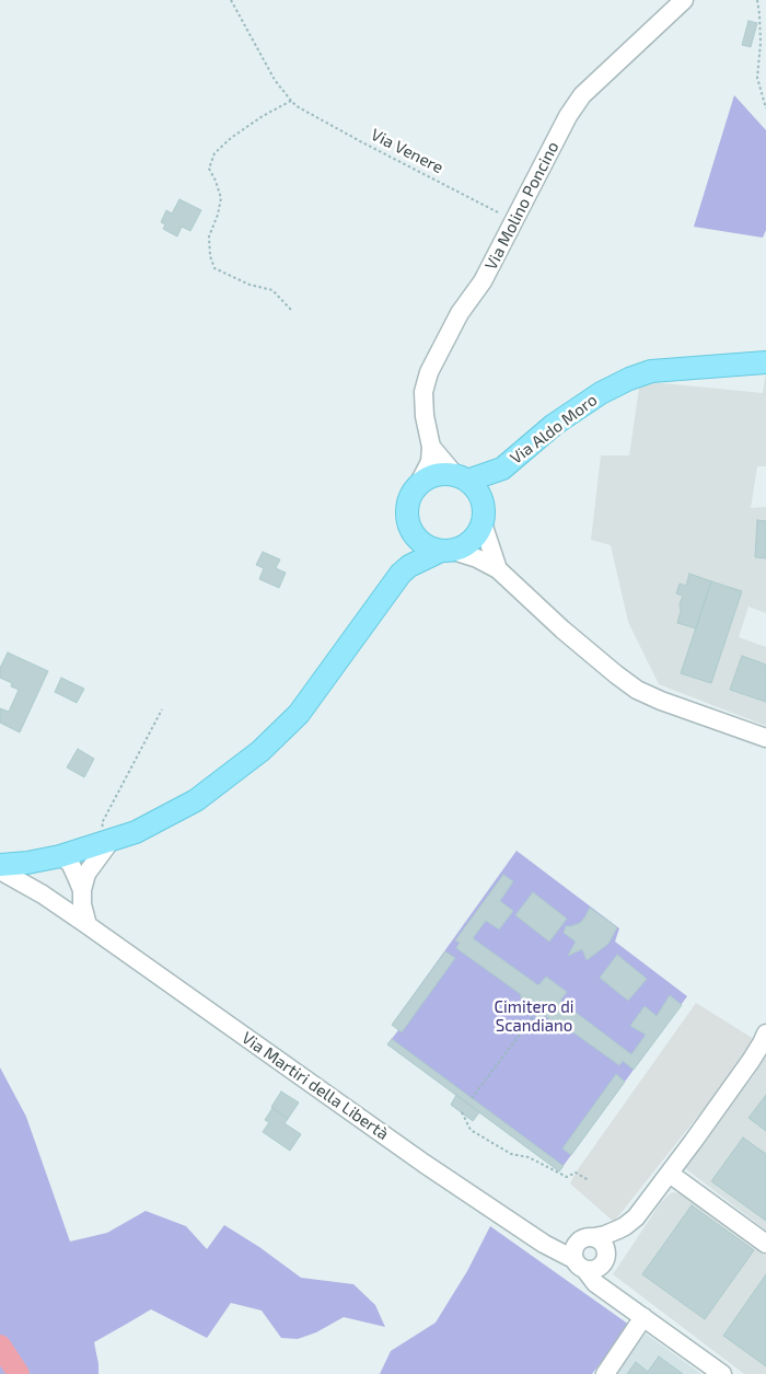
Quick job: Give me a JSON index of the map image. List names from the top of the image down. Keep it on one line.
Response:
{"streets":{"main road":["Via Aldo Moro"],"street":["Via Molino Poncino","Via Martiri della Libertà"],"path":["Via Venere"]},"crossings":[["Via Venere","Via Molino Poncino"],["Via Molino Poncino","Via Aldo Moro"]],"parks":["Cimitero di Scandiano"]}
